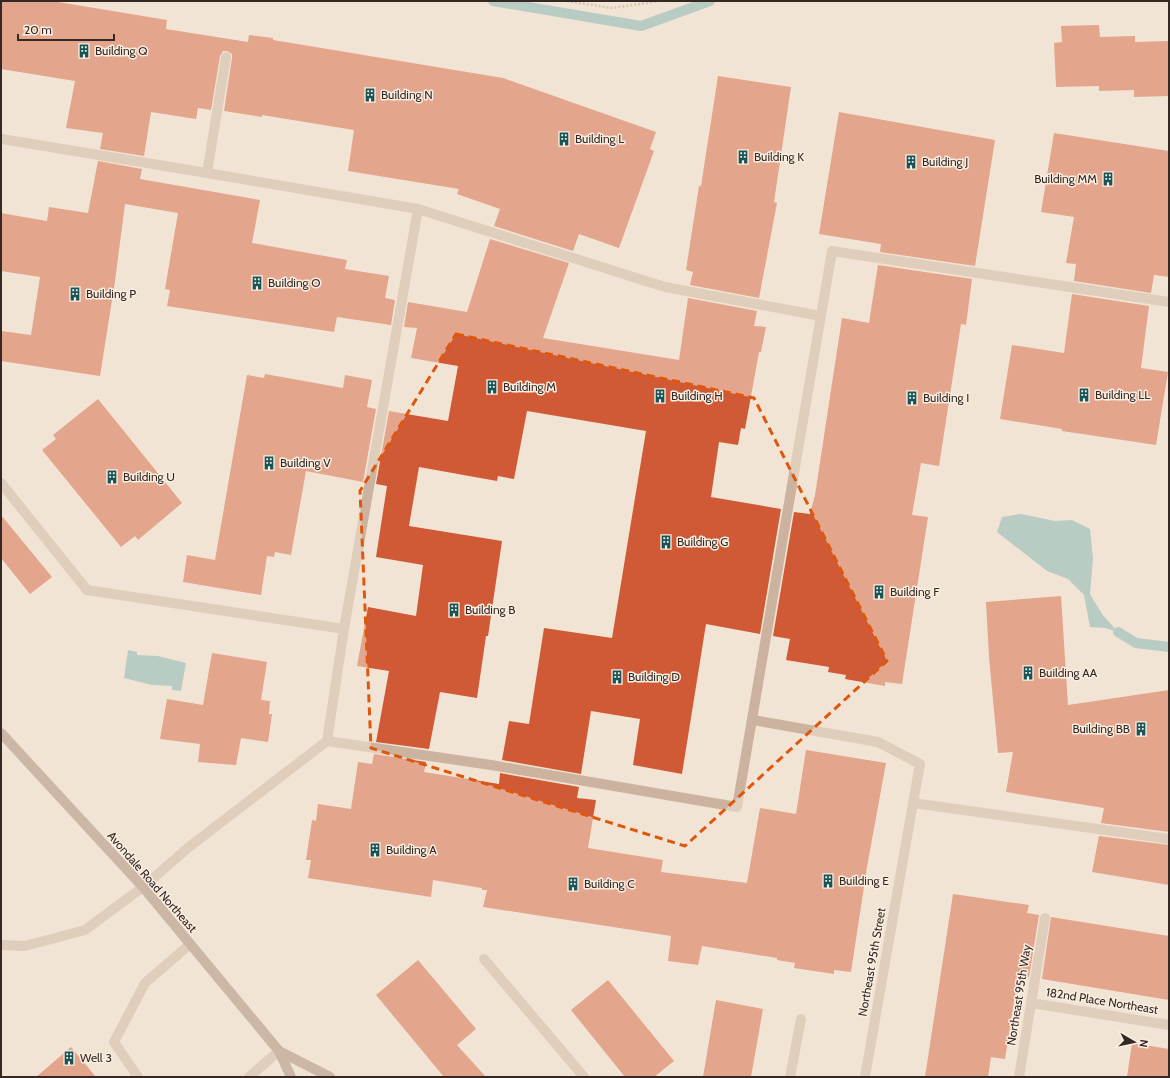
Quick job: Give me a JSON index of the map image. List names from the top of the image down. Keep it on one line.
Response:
{"streets":{"main road":["Avondale Road Northeast"],"street":["Northeast 95th Street","Northeast 95th Way","182nd Place Northeast"]},"crossings":[["Northeast 95th Way","182nd Place Northeast"]],"places":{"building":["Building Q","Building N","Building L","Building K","Building J","Building MM","Building O","Building P","Building M","Building LL","Building H","Building I","Building V","Building U","Building G","Building F","Building B","Building AA","Building D","Building BB","Building A","Building E","Building C","Well 3"]},"scale_bar":"20 m","north":"right"}
